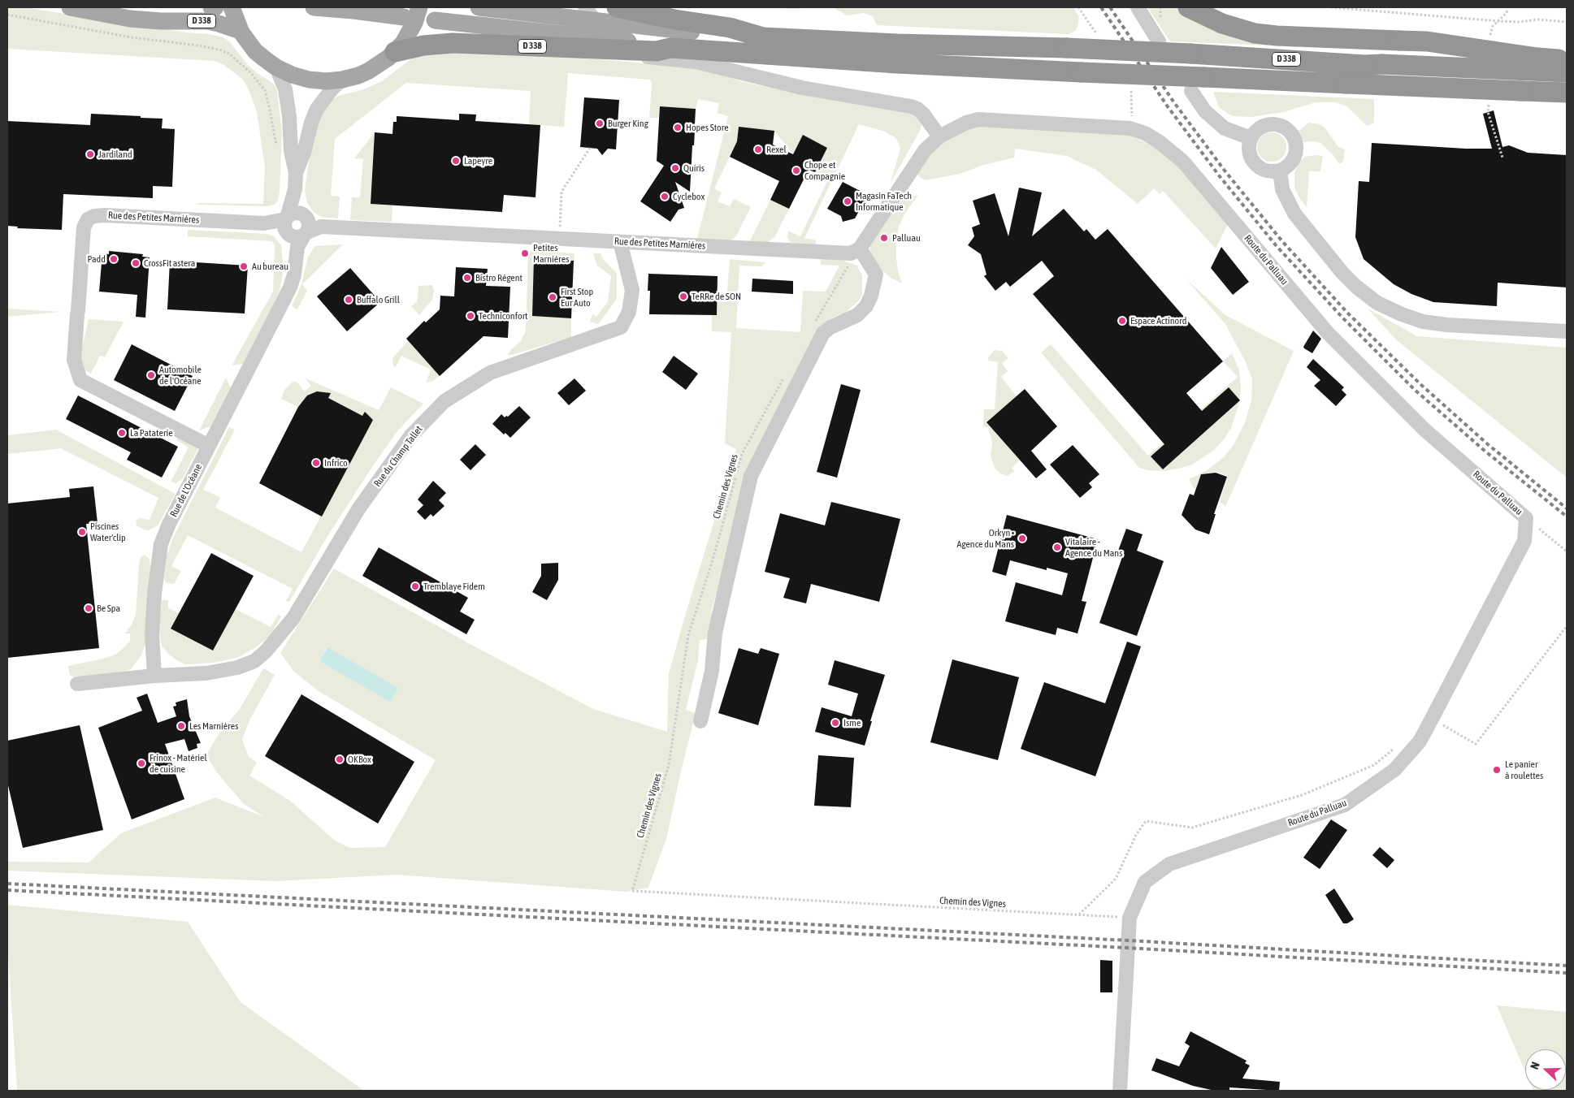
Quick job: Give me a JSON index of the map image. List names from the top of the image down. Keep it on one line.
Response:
{"streets":{"highway":["D 338"],"street":["Rue des Petites Marniéres","Route du Palluau","Rue du Champ Tallet","Rue de L'Océane"],"path":["Chemin des Vignes"]},"crossings":[["Rue des Petites Marniéres","Rue du Champ Tallet"],["Rue des Petites Marniéres","Rue de L'Océane"],["Route du Palluau","Chemin des Vignes"],["Rue du Champ Tallet","Rue de L'Océane"]],"places":["Burger King","Hopes Store","Rexel","Jardiland","Lapeyre","Quiris","Chope et Compagnie","Cyclebox","Magasin FaTech Informatique","Palluau","Petites Marniéres","Padd","CrossFit astera","Au bureau","Bistro Régent","TeRRe de SON","First Stop Eur Auto","Buffalo Grill","Techniconfort","Espace Actinord","Automobile de l'Océane","La Pataterie","Infrico","Piscines Water'clip","Orkyn - Agence du Mans","Vitalaire - Agence du Mans","Tremblaye Fidem","Be Spa","Isme","Les Marnières","OKBox","Frinox - Matériel de cuisine","Le panier à roulettes"],"north":"left"}
